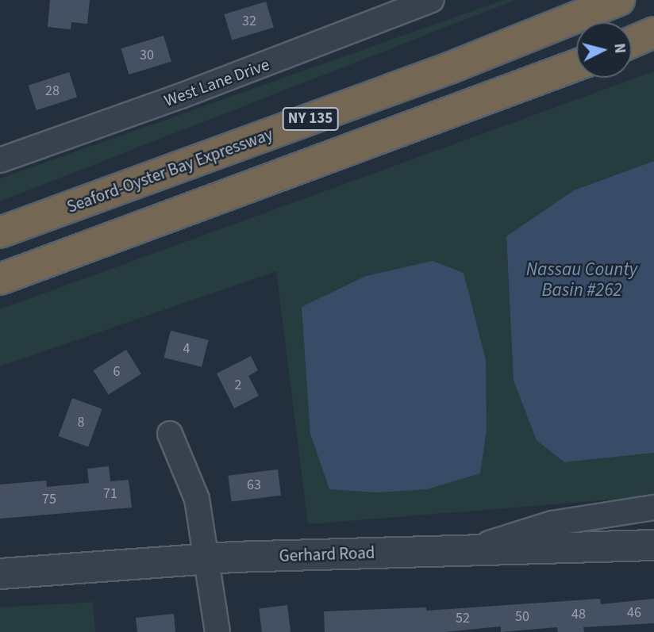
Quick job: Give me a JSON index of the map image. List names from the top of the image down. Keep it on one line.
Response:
{"streets":{"highway":["NY 135","Seaford-Oyster Bay Expressway"],"street":["West Lane Drive","Gerhard Road"]},"water":["Nassau County Basin #262"],"house_numbers":["32","30","28","4","6","2","8","63","71","75","46","48","50","52"],"north":"right"}
